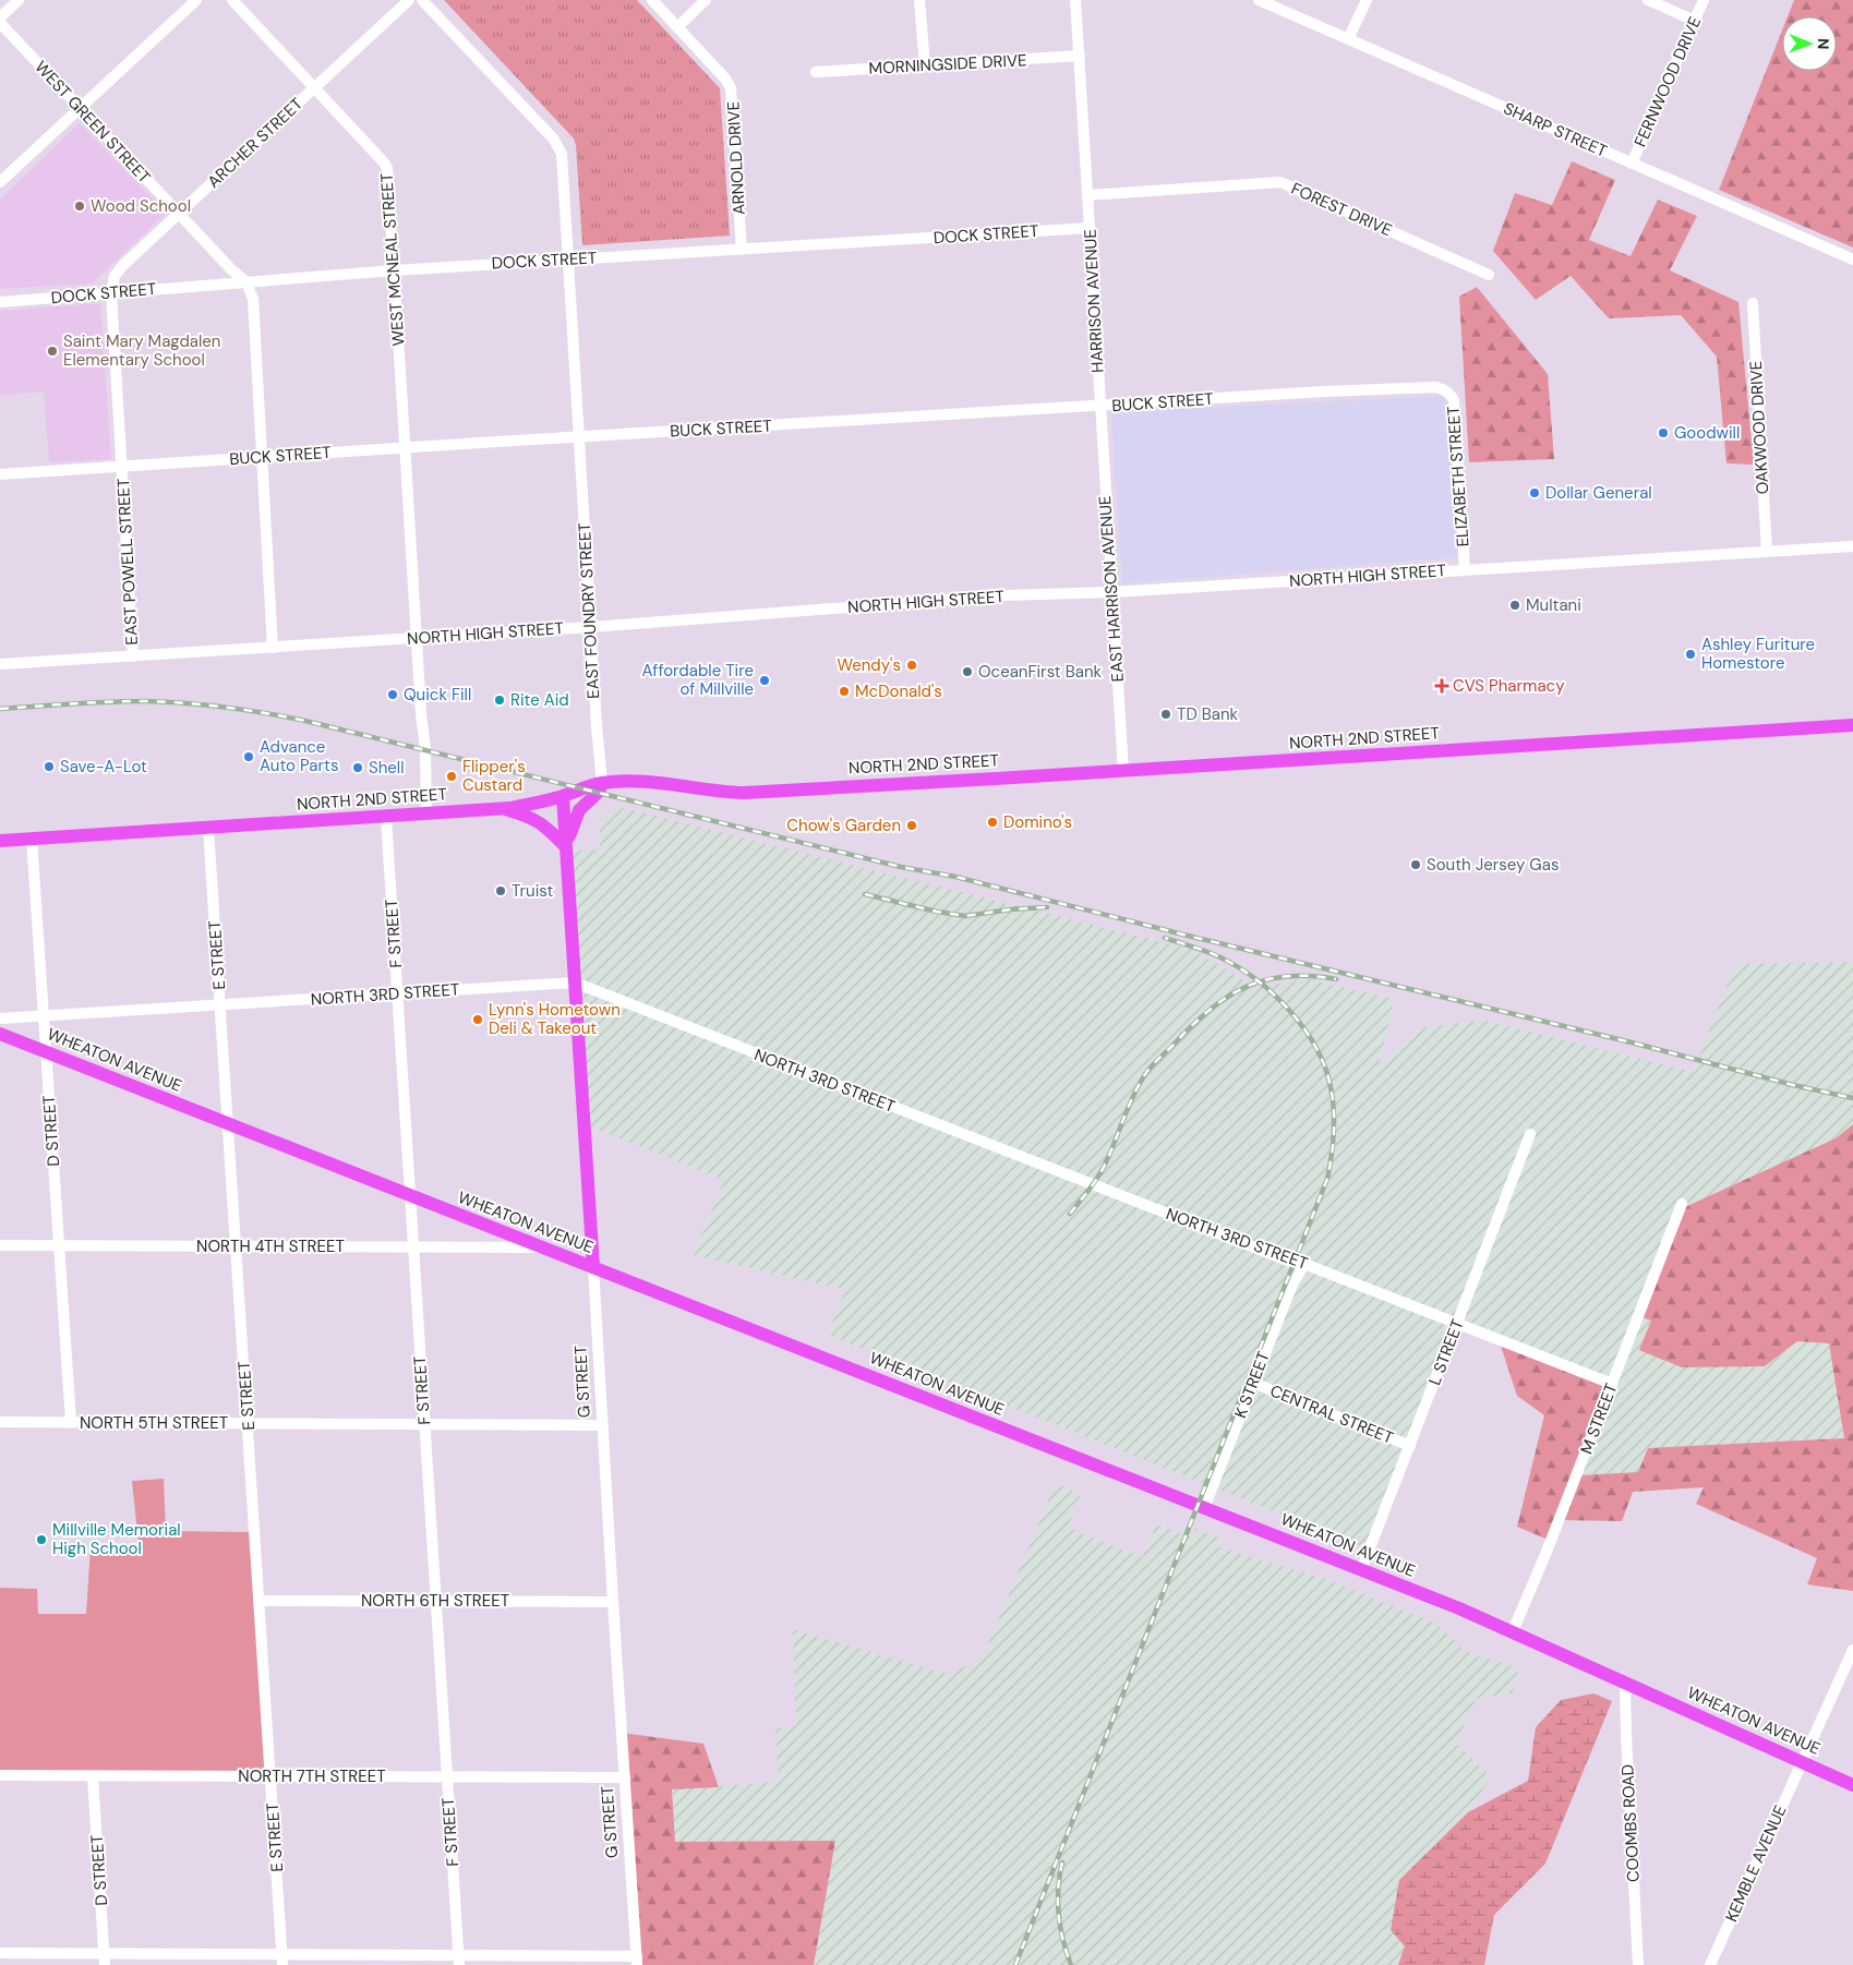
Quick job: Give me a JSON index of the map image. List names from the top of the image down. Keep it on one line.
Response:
{"streets":{"main road":["NORTH 2ND STREET","WHEATON AVENUE","G STREET"],"street":["MORNINGSIDE DRIVE","FERNWOOD DRIVE","WEST GREEN STREET","SHARP STREET","ARCHER STREET","ARNOLD DRIVE","FOREST DRIVE","DOCK STREET","WEST MCNEAL STREET","HARRISON AVENUE","BUCK STREET","OAKWOOD DRIVE","ELIZABETH STREET","EAST POWELL STREET","NORTH HIGH STREET","EAST HARRISON AVENUE","EAST FOUNDRY STREET","F STREET","E STREET","NORTH 3RD STREET","D STREET","NORTH 4TH STREET","L STREET","K STREET","CENTRAL STREET","M STREET","NORTH 5TH STREET","NORTH 6TH STREET","NORTH 7TH STREET","COOMBS ROAD","KEMBLE AVENUE"]},"crossings":[["MORNINGSIDE DRIVE","HARRISON AVENUE"],["FERNWOOD DRIVE","SHARP STREET"],["WEST GREEN STREET","ARCHER STREET"],["WEST GREEN STREET","DOCK STREET"],["ARCHER STREET","DOCK STREET"],["ARCHER STREET","WEST MCNEAL STREET"],["ARCHER STREET","EAST POWELL STREET"],["ARNOLD DRIVE","DOCK STREET"],["FOREST DRIVE","HARRISON AVENUE"],["DOCK STREET","WEST MCNEAL STREET"],["DOCK STREET","HARRISON AVENUE"],["DOCK STREET","EAST POWELL STREET"],["DOCK STREET","EAST FOUNDRY STREET"],["WEST MCNEAL STREET","BUCK STREET"],["WEST MCNEAL STREET","NORTH HIGH STREET"],["WEST MCNEAL STREET","NORTH 2ND STREET"],["HARRISON AVENUE","BUCK STREET"],["HARRISON AVENUE","EAST HARRISON AVENUE"],["BUCK STREET","ELIZABETH STREET"],["BUCK STREET","EAST POWELL STREET"],["BUCK STREET","EAST HARRISON AVENUE"],["BUCK STREET","EAST FOUNDRY STREET"],["OAKWOOD DRIVE","NORTH HIGH STREET"],["ELIZABETH STREET","NORTH HIGH STREET"],["EAST POWELL STREET","NORTH HIGH STREET"],["NORTH HIGH STREET","EAST HARRISON AVENUE"],["NORTH HIGH STREET","EAST FOUNDRY STREET"],["EAST HARRISON AVENUE","NORTH 2ND STREET"],["EAST FOUNDRY STREET","NORTH 2ND STREET"],["NORTH 2ND STREET","F STREET"],["NORTH 2ND STREET","E STREET"],["NORTH 2ND STREET","D STREET"],["NORTH 2ND STREET","G STREET"],["F STREET","NORTH 3RD STREET"],["F STREET","WHEATON AVENUE"],["F STREET","NORTH 4TH STREET"],["F STREET","NORTH 5TH STREET"],["F STREET","NORTH 6TH STREET"],["F STREET","NORTH 7TH STREET"],["E STREET","NORTH 3RD STREET"],["E STREET","WHEATON AVENUE"],["E STREET","NORTH 4TH STREET"],["E STREET","NORTH 5TH STREET"],["E STREET","NORTH 6TH STREET"],["E STREET","NORTH 7TH STREET"],["NORTH 3RD STREET","D STREET"],["NORTH 3RD STREET","L STREET"],["NORTH 3RD STREET","G STREET"],["NORTH 3RD STREET","K STREET"],["NORTH 3RD STREET","M STREET"],["WHEATON AVENUE","D STREET"],["WHEATON AVENUE","NORTH 4TH STREET"],["WHEATON AVENUE","L STREET"],["WHEATON AVENUE","G STREET"],["WHEATON AVENUE","K STREET"],["WHEATON AVENUE","M STREET"],["WHEATON AVENUE","COOMBS ROAD"],["WHEATON AVENUE","KEMBLE AVENUE"],["D STREET","NORTH 4TH STREET"],["D STREET","NORTH 5TH STREET"],["D STREET","NORTH 7TH STREET"],["L STREET","CENTRAL STREET"],["G STREET","NORTH 5TH STREET"],["G STREET","NORTH 6TH STREET"],["G STREET","NORTH 7TH STREET"],["K STREET","CENTRAL STREET"]],"places":{"other":["Wood School","Saint Mary Magdalen Elementary School","Goodwill","Dollar General","Multani","Ashley Furiture Homestore","Wendy's","OceanFirst Bank","Affordable Tire of Millville","McDonald's","Quick Fill","Rite Aid","TD Bank","Advance Auto Parts","Save-A-Lot","Shell","Flipper's Custard","Domino's","Chow's Garden","South Jersey Gas","Truist","Lynn's Hometown Deli & Takeout","Millville Memorial High School"],"health":["CVS Pharmacy"]},"north":"right"}
